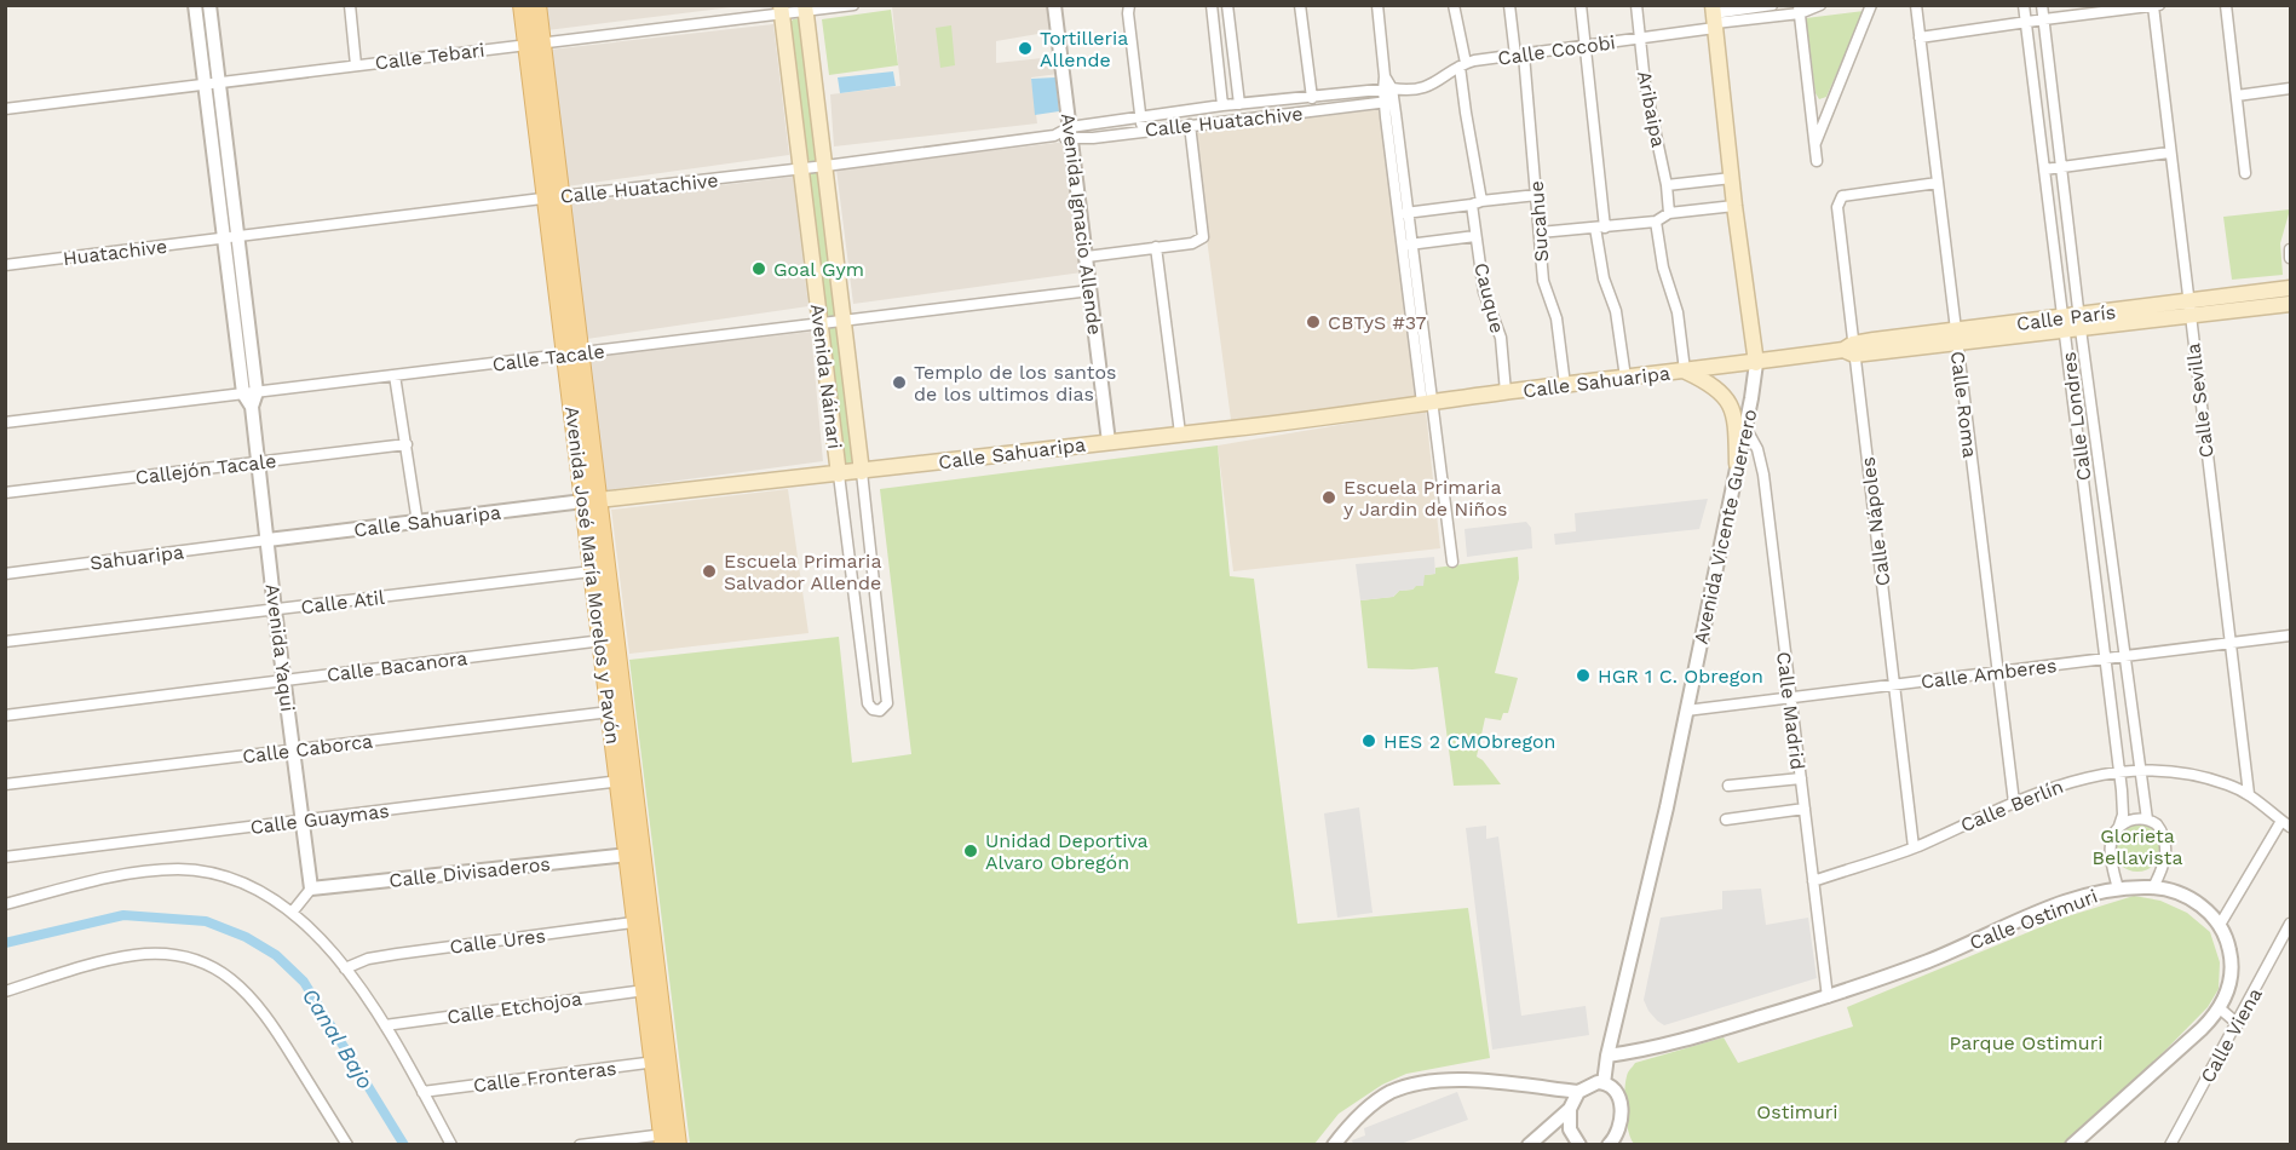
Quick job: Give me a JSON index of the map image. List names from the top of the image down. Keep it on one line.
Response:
{"streets":{"main road":["Calle París","Avenida Náinari","Calle Sahuaripa","Avenida Vicente Guerrero","Avenida José María Morelos y Pavón"],"street":["Calle Cocobi","Calle Tebari","Aribaipa","Calle Huatachive","Sucahue","Avenida Ignacio Allende","Huatachive","Cauque","Calle Tacale","Calle Sevilla","Calle Roma","Calle Londres","Callejón Tacale","Calle Nápoles","Sahuaripa","Calle Atil","Avenida Yaqui","Calle Bacanora","Calle Amberes","Calle Madrid","Calle Caborca","Calle Berlín","Calle Guaymas","Calle Divisaderos","Calle Ostimuri","Calle Ures","Calle Etchojoa","Calle Viena","Calle Fronteras"]},"crossings":[["Calle Cocobi","Aribaipa"],["Calle Cocobi","Calle Huatachive"],["Calle Cocobi","Sucahue"],["Calle Cocobi","Cauque"],["Calle Cocobi","Avenida Vicente Guerrero"],["Calle Tebari","Avenida Náinari"],["Calle Tebari","Avenida José María Morelos y Pavón"],["Calle Tebari","Avenida Yaqui"],["Calle Huatachive","Avenida Ignacio Allende"],["Calle Huatachive","Huatachive"],["Calle Huatachive","Avenida Náinari"],["Calle Huatachive","Avenida José María Morelos y Pavón"],["Calle Huatachive","Avenida Yaqui"],["Sucahue","Calle Sahuaripa"],["Avenida Ignacio Allende","Calle Tacale"],["Avenida Ignacio Allende","Calle Sahuaripa"],["Huatachive","Avenida Yaqui"],["Cauque","Calle Sahuaripa"],["Calle París","Calle Sahuaripa"],["Calle París","Calle Sevilla"],["Calle París","Calle Roma"],["Calle París","Calle Londres"],["Calle París","Calle Nápoles"],["Calle París","Avenida Vicente Guerrero"],["Calle Tacale","Avenida Náinari"],["Calle Tacale","Avenida José María Morelos y Pavón"],["Calle Tacale","Avenida Yaqui"],["Avenida Náinari","Calle Sahuaripa"],["Calle Sahuaripa","Avenida Vicente Guerrero"],["Calle Sahuaripa","Sahuaripa"],["Calle Sahuaripa","Avenida José María Morelos y Pavón"],["Calle Sahuaripa","Avenida Yaqui"],["Calle Sevilla","Calle Amberes"],["Calle Sevilla","Calle Berlín"],["Calle Roma","Calle Nápoles"],["Calle Roma","Calle Amberes"],["Calle Roma","Calle Berlín"],["Calle Londres","Calle Amberes"],["Calle Londres","Calle Berlín"],["Calle Londres","Calle Ostimuri"],["Callejón Tacale","Avenida Yaqui"],["Calle Nápoles","Calle Amberes"],["Calle Nápoles","Calle Berlín"],["Avenida Vicente Guerrero","Calle Amberes"],["Avenida Vicente Guerrero","Calle Madrid"],["Avenida Vicente Guerrero","Calle Ostimuri"],["Sahuaripa","Avenida Yaqui"],["Avenida José María Morelos y Pavón","Calle Atil"],["Avenida José María Morelos y Pavón","Calle Bacanora"],["Avenida José María Morelos y Pavón","Calle Caborca"],["Avenida José María Morelos y Pavón","Calle Guaymas"],["Avenida José María Morelos y Pavón","Calle Divisaderos"],["Avenida José María Morelos y Pavón","Calle Ures"],["Avenida José María Morelos y Pavón","Calle Etchojoa"],["Avenida José María Morelos y Pavón","Calle Fronteras"],["Calle Atil","Avenida Yaqui"],["Avenida Yaqui","Calle Bacanora"],["Avenida Yaqui","Calle Caborca"],["Avenida Yaqui","Calle Guaymas"],["Avenida Yaqui","Calle Divisaderos"],["Calle Amberes","Calle Madrid"],["Calle Madrid","Calle Berlín"],["Calle Madrid","Calle Ostimuri"]],"water":["Canal Bajo"],"parks":["Glorieta Bellavista","Parque Ostimuri","Ostimuri"],"places":["Tortilleria Allende","Goal Gym","CBTyS #37","Templo de los santos de los ultimos dias","Escuela Primaria y Jardin de Niños","Escuela Primaria Salvador Allende","HGR 1 C. Obregon","HES 2 CMObregon","Unidad Deportiva Alvaro Obregón"]}
